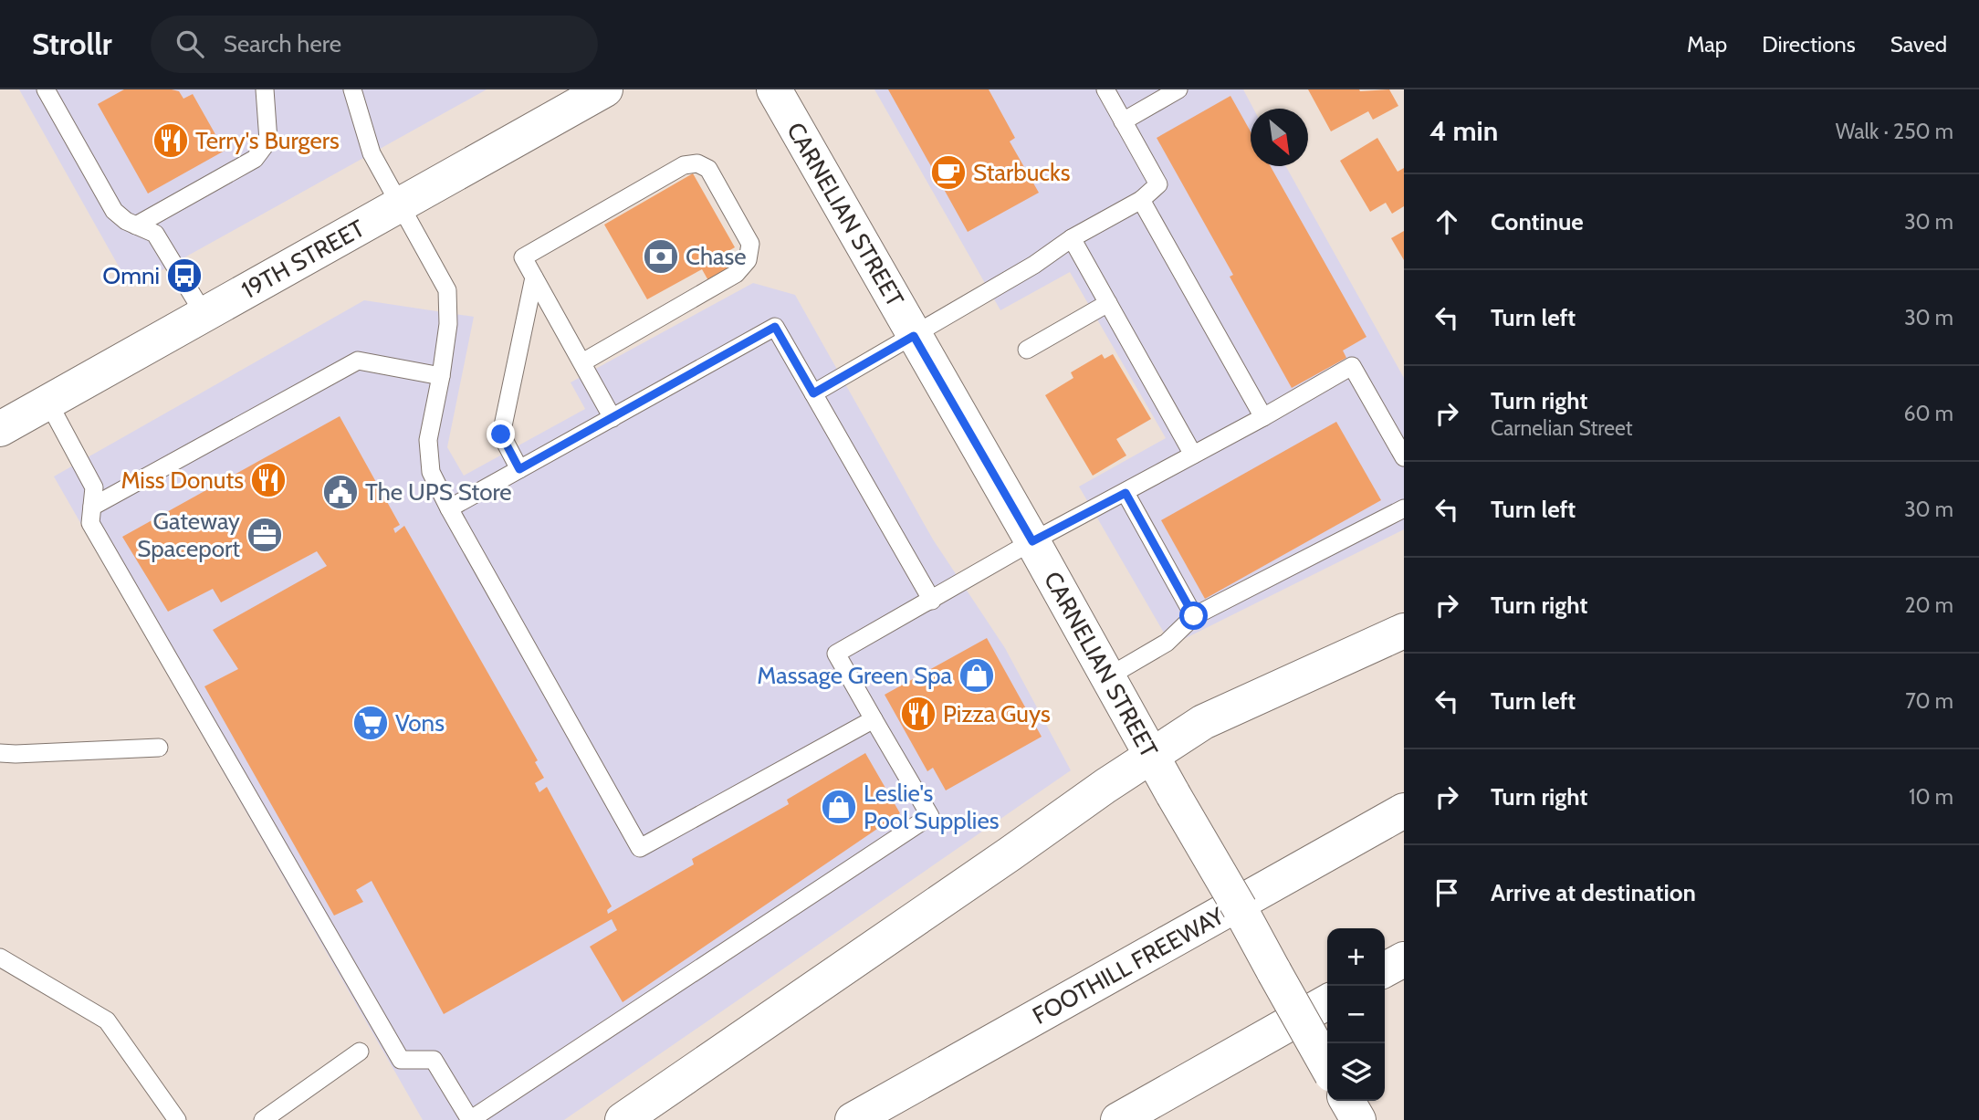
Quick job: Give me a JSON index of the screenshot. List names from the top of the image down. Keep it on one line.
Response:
{"streets":{"main road":["CARNELIAN STREET","19TH STREET","FOOTHILL FREEWAY"]},"places":{"restaurant":["Terry's Burgers","Miss Donuts","Pizza Guys"],"cafe":["Starbucks"],"bank":["Chase"],"bus stop":["Omni"],"public building":["The UPS Store"],"office":["Gateway Spaceport"],"shop":["Massage Green Spa","Leslie's Pool Supplies"],"supermarket":["Vons"]},"north":"bottom right","page":{"header":"Strollr","search":"Search here","nav":["Map","Directions","Saved"],"heading":["4 min","Walk · 250 m"],"list":[["Continue","30 m"],["Turn left","30 m"],["Turn right","Carnelian Street","60 m"],["Turn left","30 m"],["Turn right","20 m"],["Turn left","70 m"],["Turn right","10 m"],"Arrive at destination"],"map_buttons":["+","−"]}}
